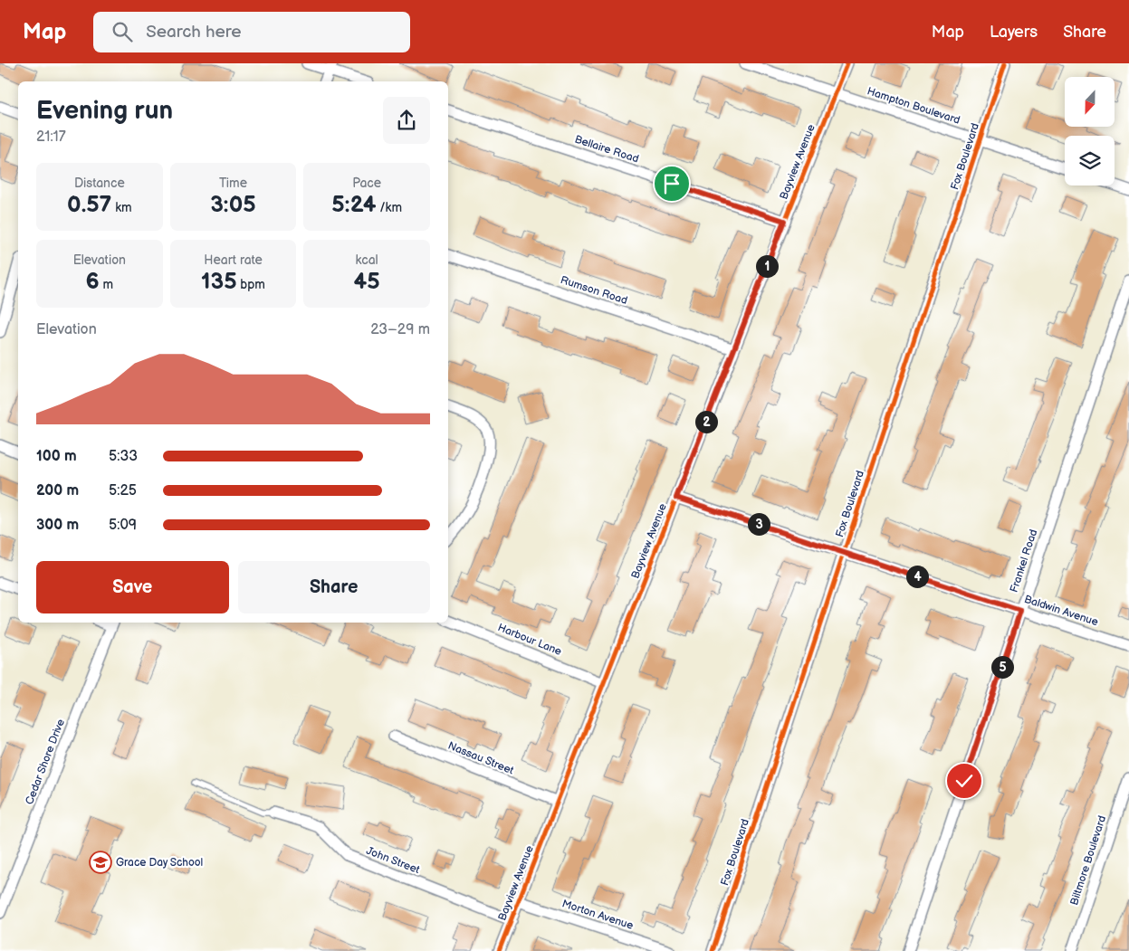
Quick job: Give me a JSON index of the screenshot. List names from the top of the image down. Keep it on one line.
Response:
{"streets":{"street":["Hampton Boulevard","Bellaire Road","Fox Boulevard","Bayview Avenue","Rumson Road","Frankel Road","Baldwin Avenue","Harbour Lane","Nassau Street","Cedar Shore Drive","John Street","Biltmore Boulevard","Morton Avenue"]},"crossings":[["Hampton Boulevard","Fox Boulevard"],["Hampton Boulevard","Bayview Avenue"],["Bellaire Road","Bayview Avenue"],["Fox Boulevard","Baldwin Avenue"],["Bayview Avenue","Rumson Road"],["Bayview Avenue","Baldwin Avenue"],["Bayview Avenue","Harbour Lane"],["Bayview Avenue","Nassau Street"],["Bayview Avenue","John Street"],["Bayview Avenue","Morton Avenue"],["Frankel Road","Baldwin Avenue"]],"places":{"school or university":["Grace Day School"]},"north":"bottom","page":{"header":"Map","search":"Search here","nav":["Map","Layers","Share"],"heading":["Evening run","21:17"],"stats":[["Distance","0.57 km"],["Time","3:05"],["Pace","5:24 /km"],["Elevation","6 m"],["Heart rate","135 bpm"],["kcal","45"]],"pins":["1","2","3","4","5"],"chart":["Elevation","23–29 m"],"list":[{"name":"100 m","note":"5:33"},{"name":"200 m","note":"5:25"},{"name":"300 m","note":"5:09"}],"buttons":["Save","Share"]}}
